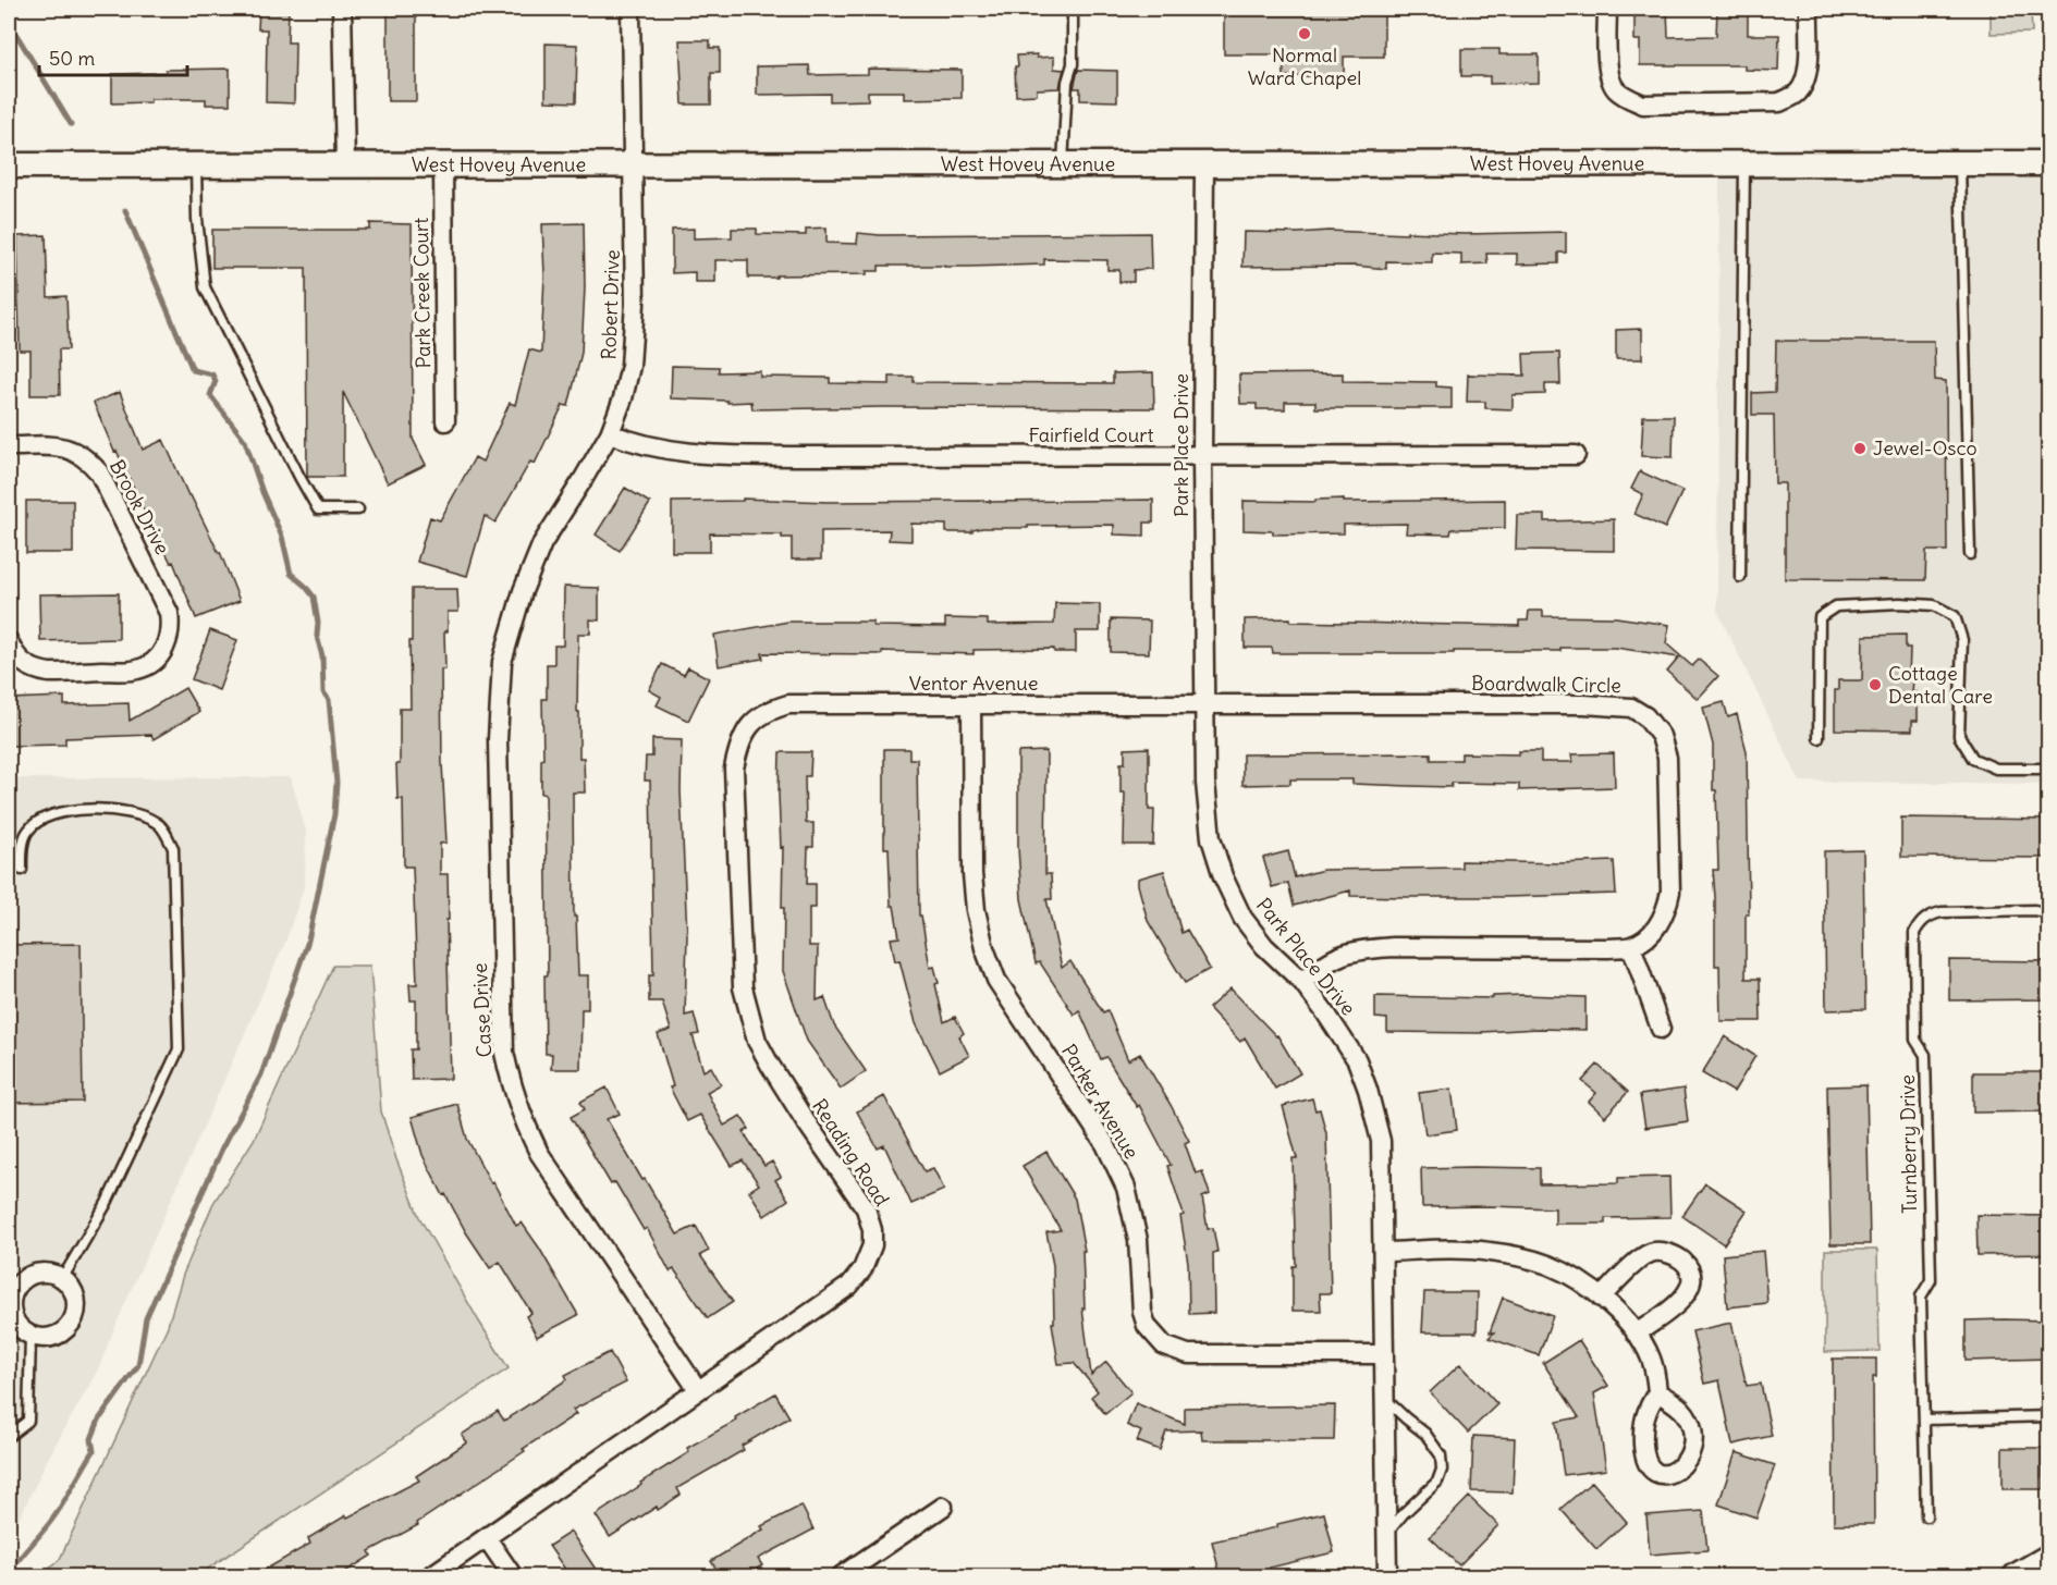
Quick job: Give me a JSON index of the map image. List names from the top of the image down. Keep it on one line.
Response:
{"streets":{"street":["West Hovey Avenue","Park Creek Court","Robert Drive","Fairfield Court","Park Place Drive","Brook Drive","Ventor Avenue","Boardwalk Circle","Case Drive","Parker Avenue","Reading Road"],"lane":["Turnberry Drive"]},"crossings":[["West Hovey Avenue","Park Creek Court"],["West Hovey Avenue","Robert Drive"],["West Hovey Avenue","Park Place Drive"],["Robert Drive","Fairfield Court"],["Robert Drive","Case Drive"],["Fairfield Court","Park Place Drive"],["Park Place Drive","Ventor Avenue"],["Park Place Drive","Boardwalk Circle"],["Park Place Drive","Parker Avenue"],["Ventor Avenue","Boardwalk Circle"],["Ventor Avenue","Parker Avenue"],["Ventor Avenue","Reading Road"],["Case Drive","Reading Road"]],"places":["Normal Ward Chapel","Jewel-Osco","Cottage Dental Care"],"scale_bar":"50 m"}
